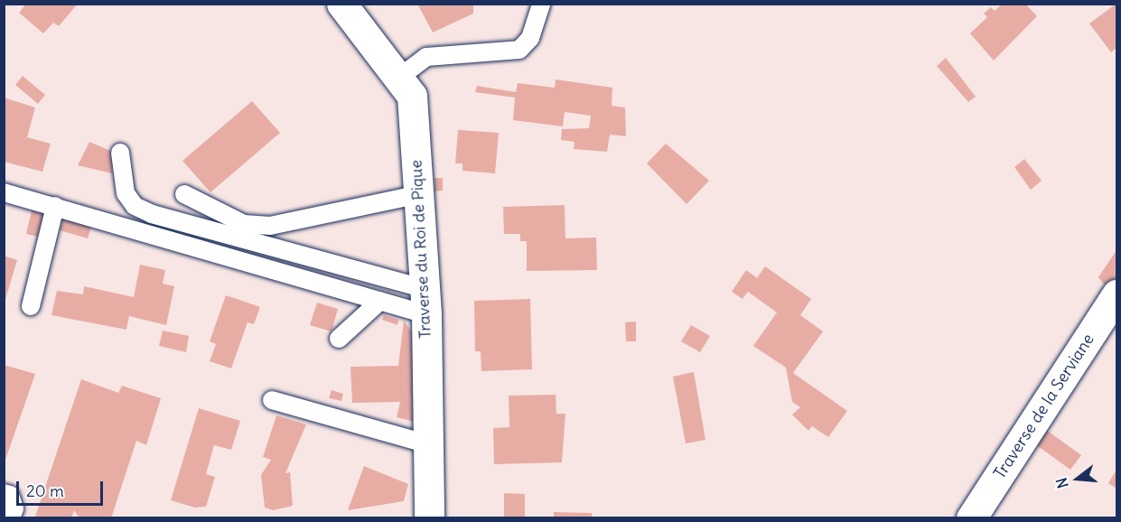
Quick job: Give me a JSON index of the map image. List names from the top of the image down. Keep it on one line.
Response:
{"streets":{"street":["Traverse du Roi de Pique","Traverse de la Serviane"]},"scale_bar":"20 m","north":"left"}
